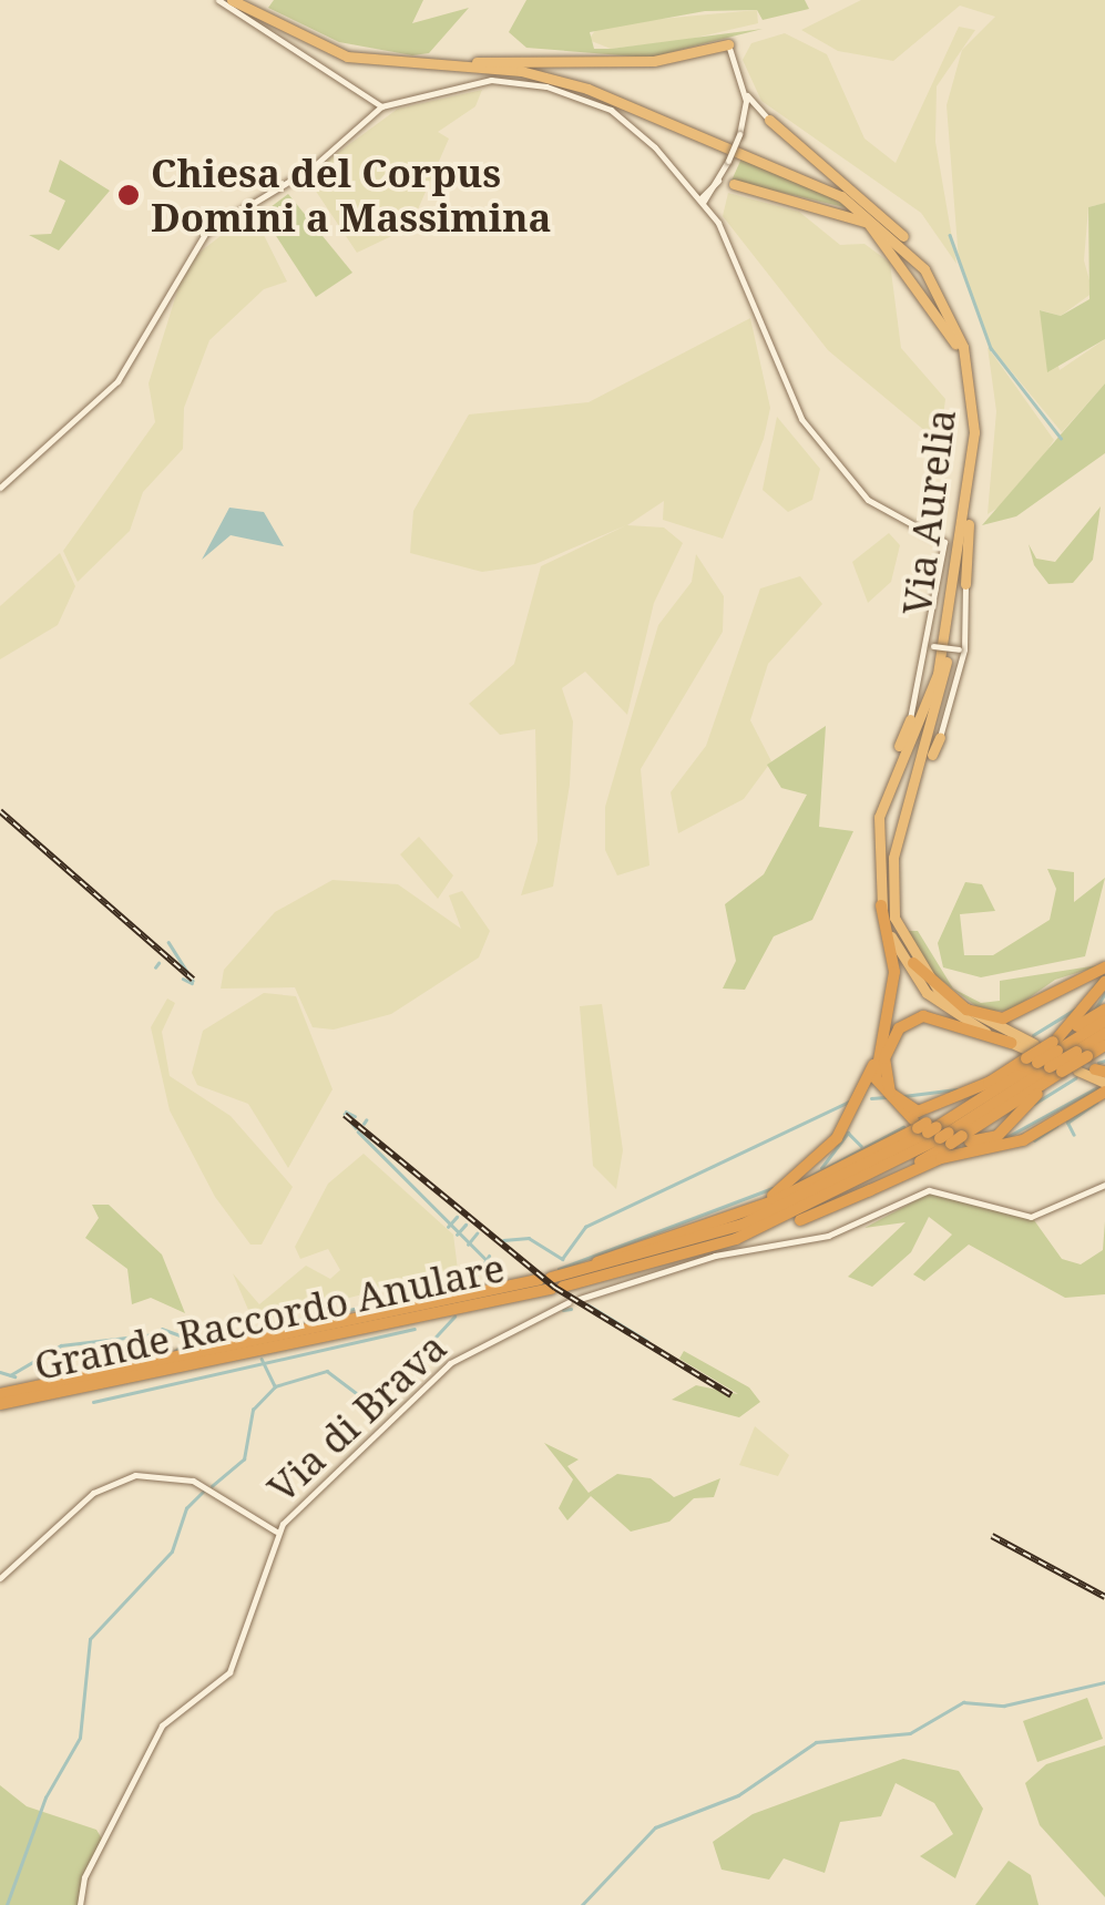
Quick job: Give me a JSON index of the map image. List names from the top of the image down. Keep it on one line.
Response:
{"streets":{"highway":["Via Aurelia","Grande Raccordo Anulare"],"street":["Via di Brava"]},"crossings":[["Via Aurelia","Grande Raccordo Anulare"]],"places":["Chiesa del Corpus Domini a Massimina"]}
